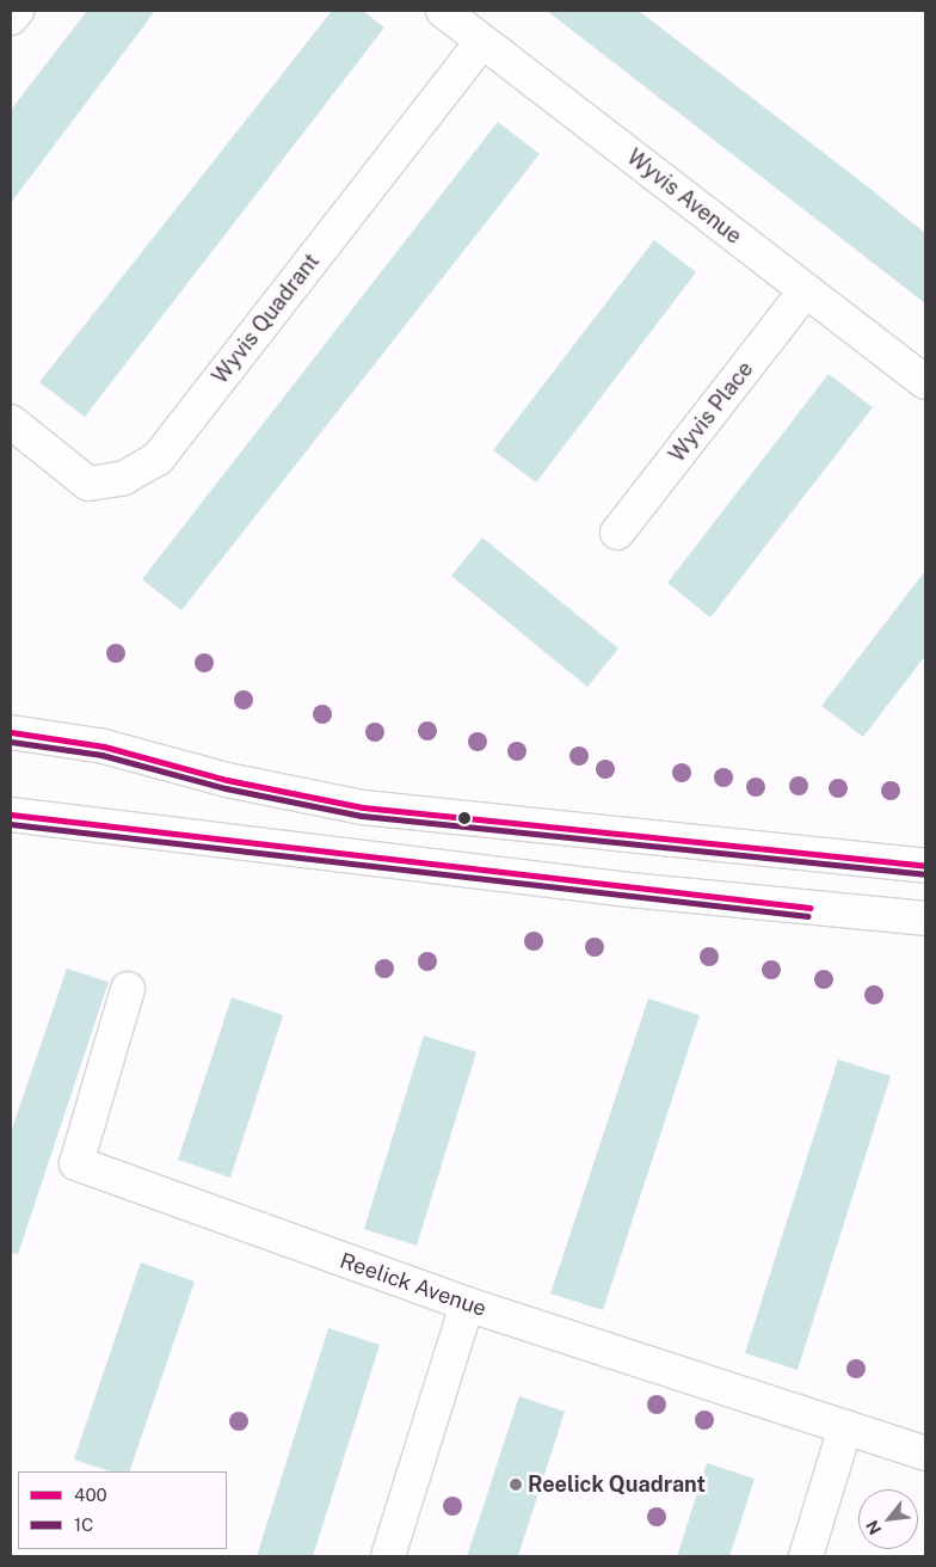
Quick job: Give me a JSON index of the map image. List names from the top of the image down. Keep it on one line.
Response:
{"streets":{"street":["Wyvis Avenue","Wyvis Quadrant","Wyvis Place","Reelick Avenue"]},"crossings":[["Wyvis Avenue","Wyvis Quadrant"],["Wyvis Avenue","Wyvis Place"]],"places":["Reelick Quadrant"],"lines":["transit line 400","transit line 1C"],"legend":["400","1C"],"north":"bottom left"}
